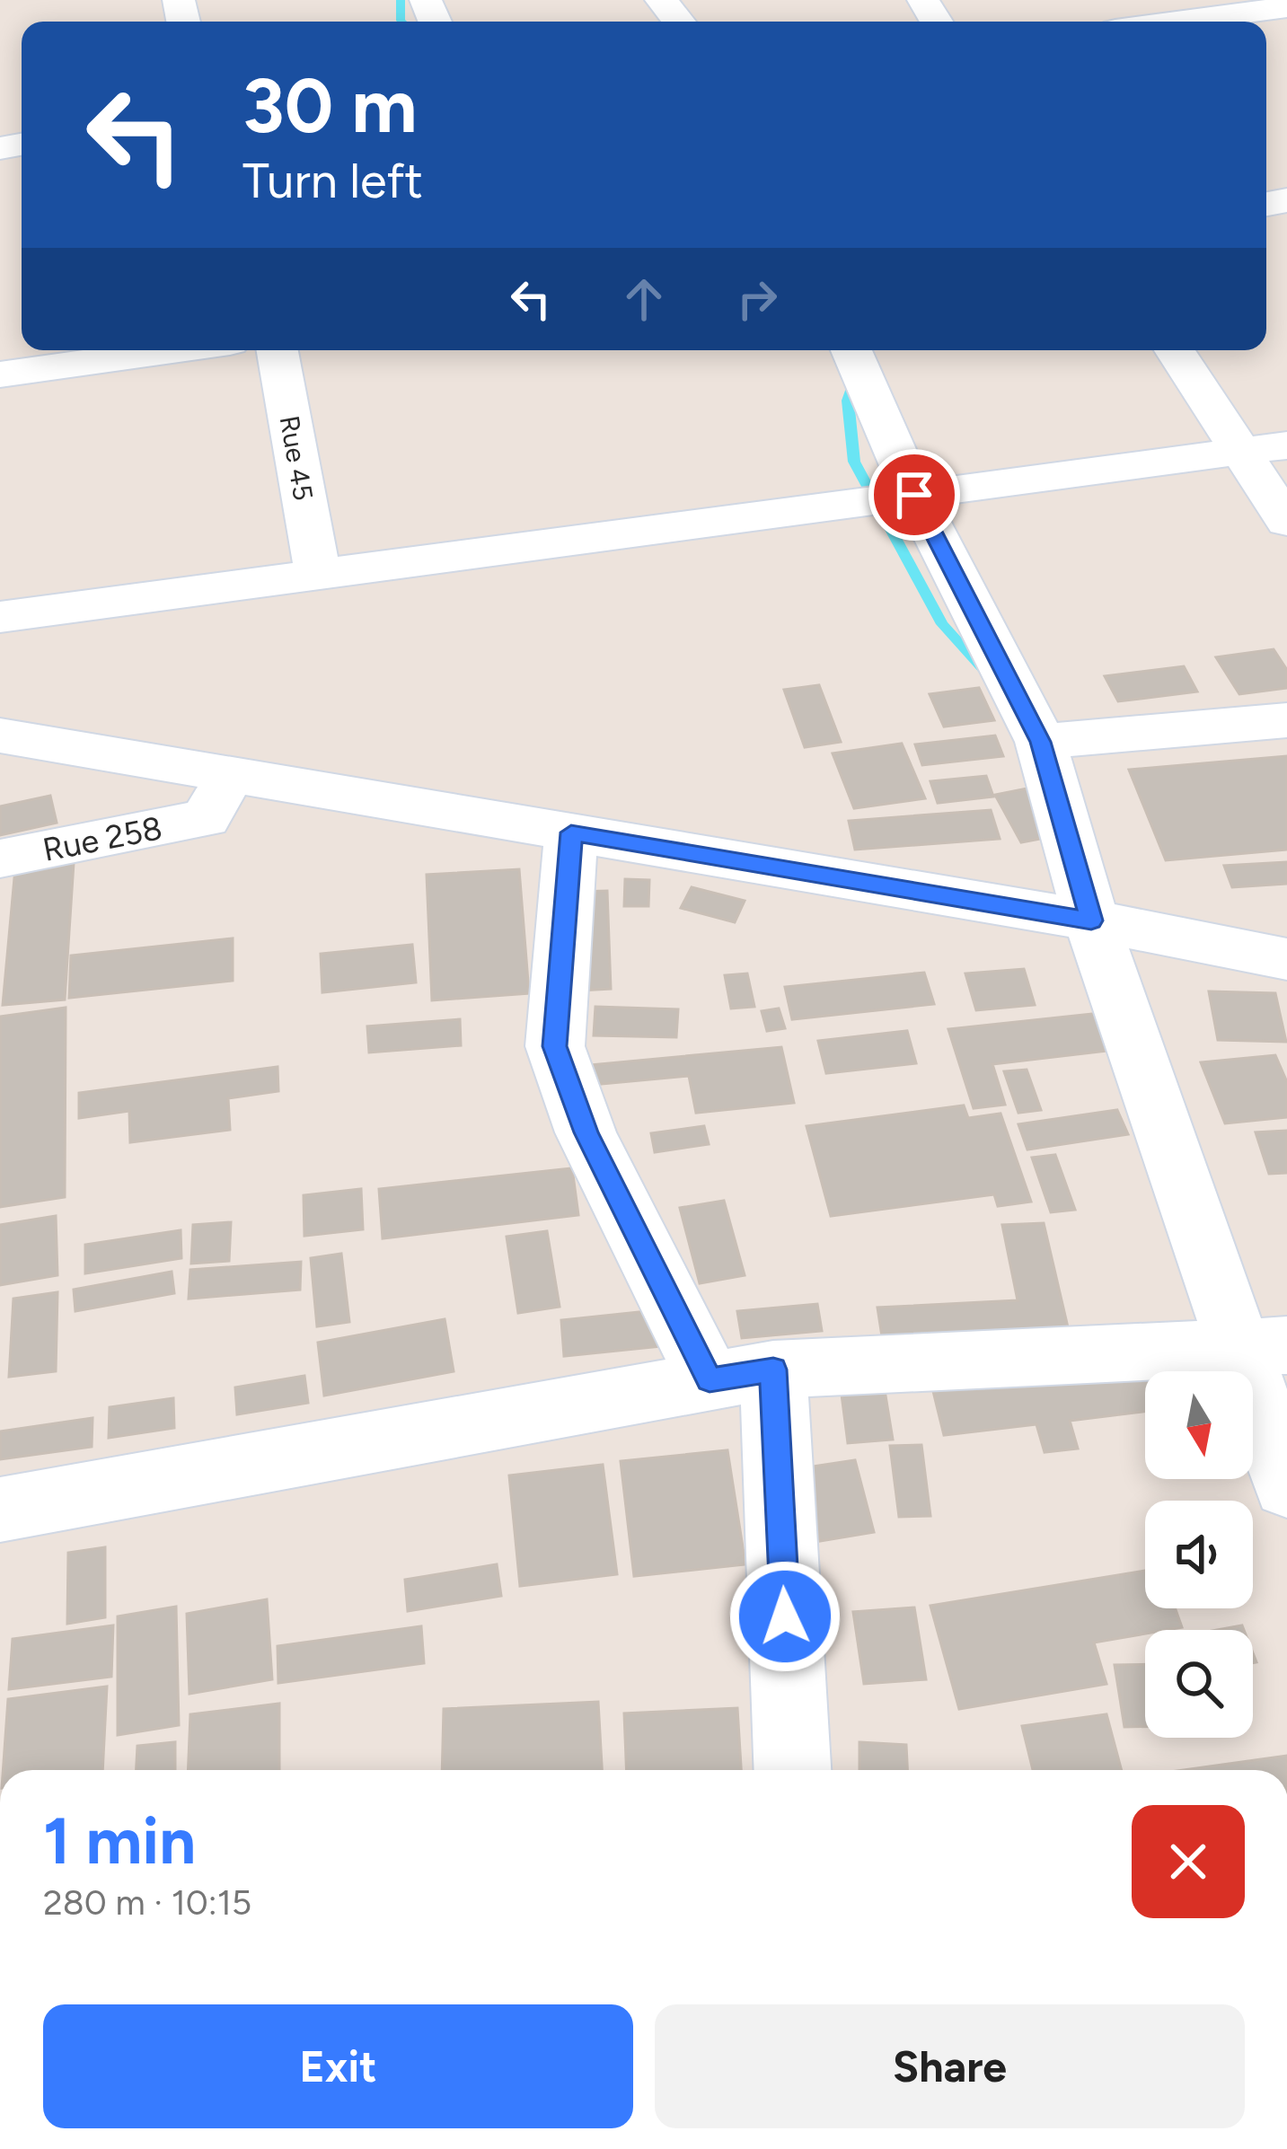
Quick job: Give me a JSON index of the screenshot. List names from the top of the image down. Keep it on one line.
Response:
{"streets":{"street":["Rue 45","Rue 258"]},"north":"bottom","page":{"turn":["30 m","Turn left"],"heading":["1 min","280 m · 10:15"],"buttons":["Exit","Share"]}}
